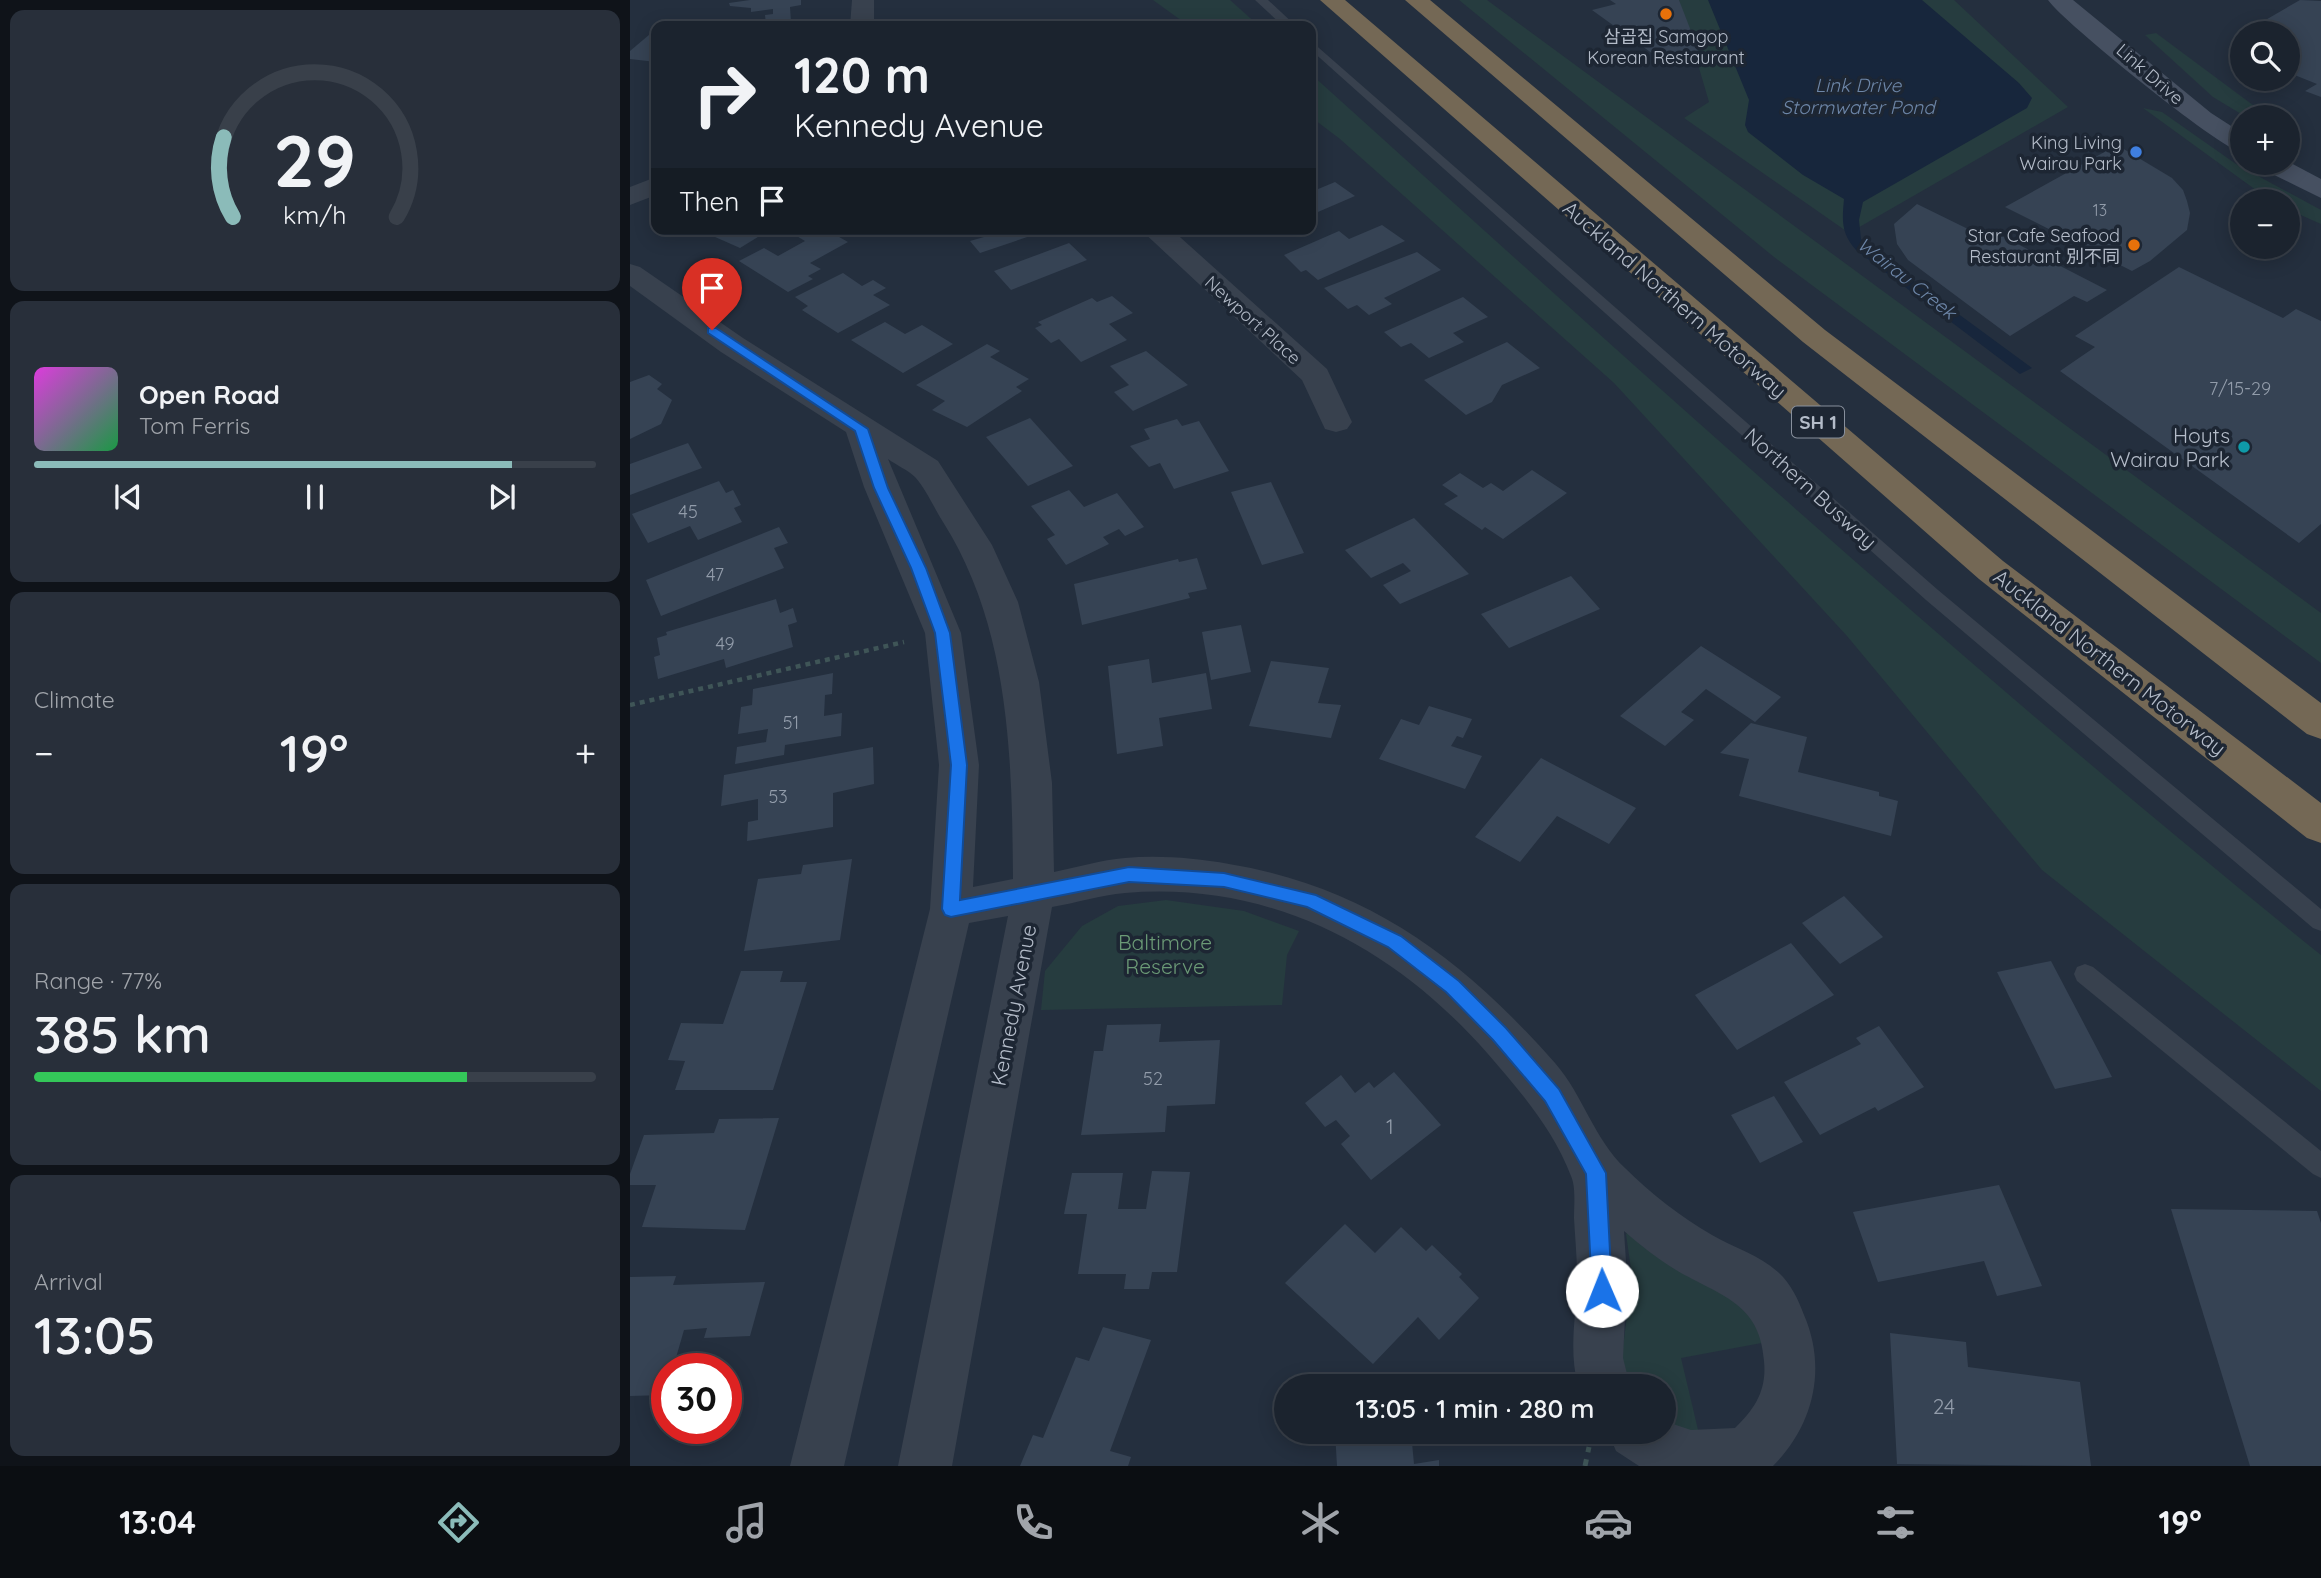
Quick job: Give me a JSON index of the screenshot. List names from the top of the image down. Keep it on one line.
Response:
{"streets":{"highway":["Auckland Northern Motorway","SH 1"],"main road":["Link Drive"],"street":["Newport Place","Kennedy Avenue"],"lane":["Northern Busway"]},"water":["Link Drive Stormwater Pond","Wairau Creek"],"parks":["Baltimore Reserve"],"places":["삼곱집 Samgop Korean Restaurant","King Living Wairau Park","Star Cafe Seafood Restaurant 別不同","Hoyts Wairau Park"],"house_numbers":["13","7/15-29","45","47","49","51","53","52","1","24"],"page":{"map_buttons":["+","−"],"turn":["120 m","Kennedy Avenue"],"then":"Then","song":["Open Road","Tom Ferris"],"tile":["Climate",["Range · 77%","385 km"],["Arrival","13:05"]],"heat":["−","19°","+"],"limit":"30","trip":"13:05 · 1 min · 280 m","tabs":["13:04","19°"],"gauge":["29","km/h"]}}
